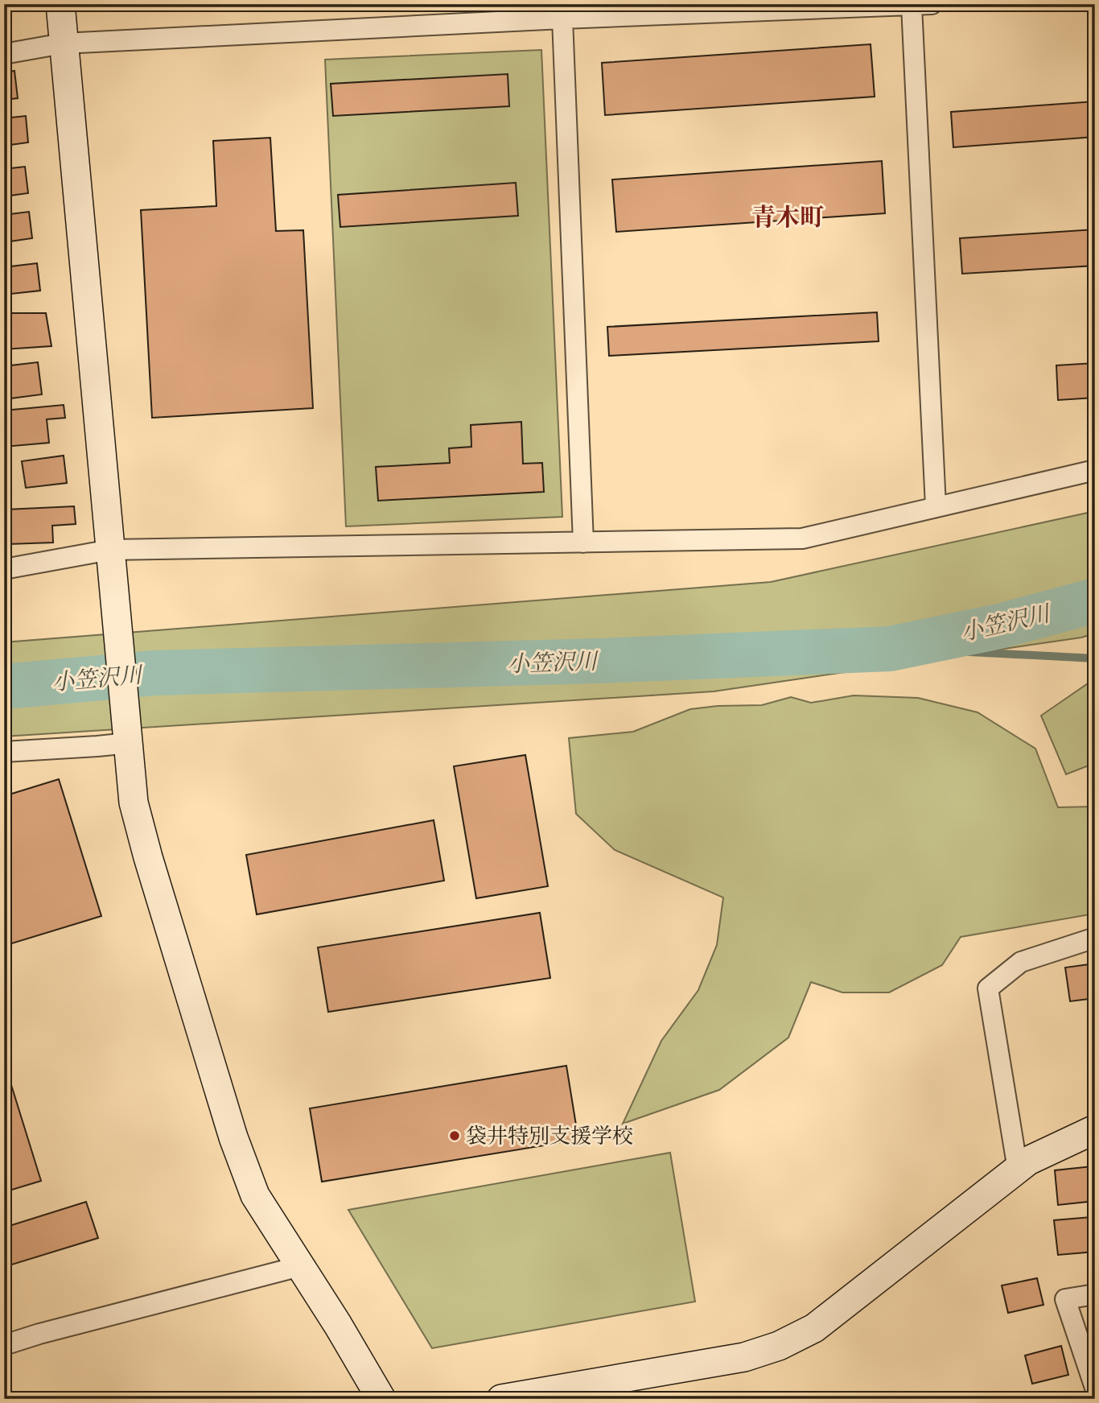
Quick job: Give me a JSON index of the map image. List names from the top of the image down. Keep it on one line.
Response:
{"districts":["青木町"],"water":["小笠沢川"],"places":["袋井特別支援学校"]}
